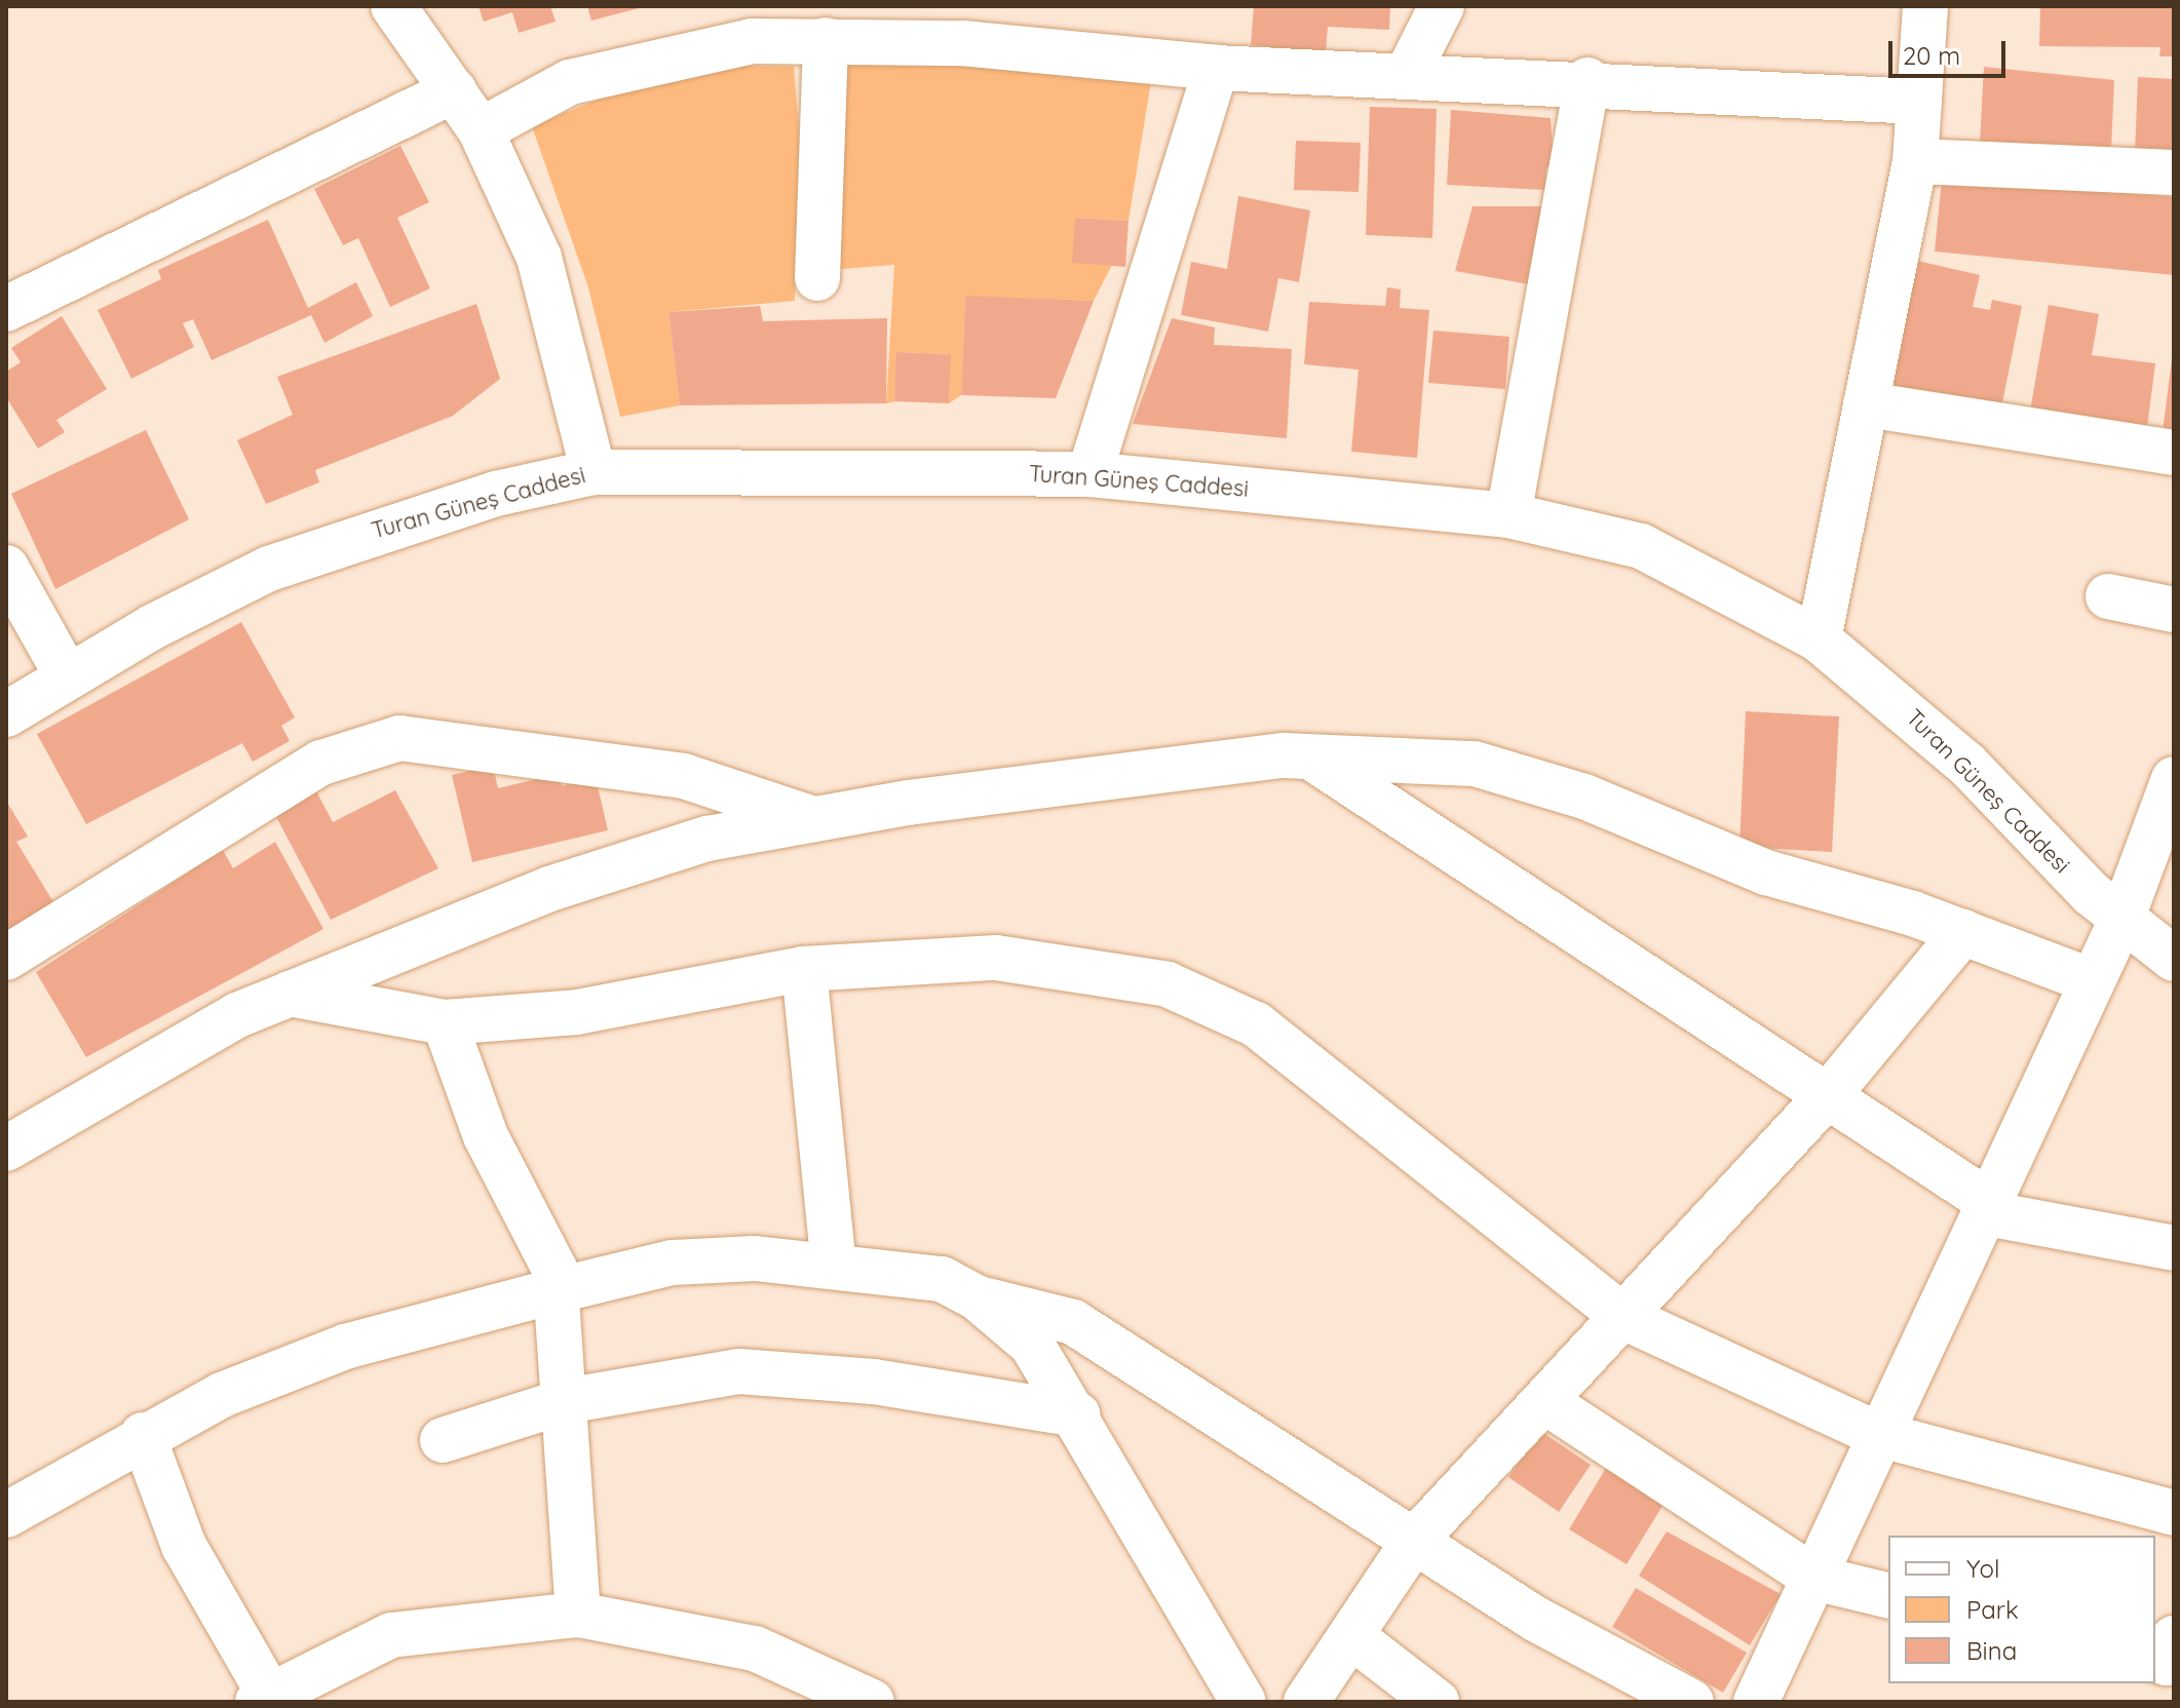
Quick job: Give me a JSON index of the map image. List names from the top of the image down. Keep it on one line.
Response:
{"streets":{"street":["Turan Güneş Caddesi"]},"legend":["Yol","Park","Bina"],"scale_bar":"20 m"}
